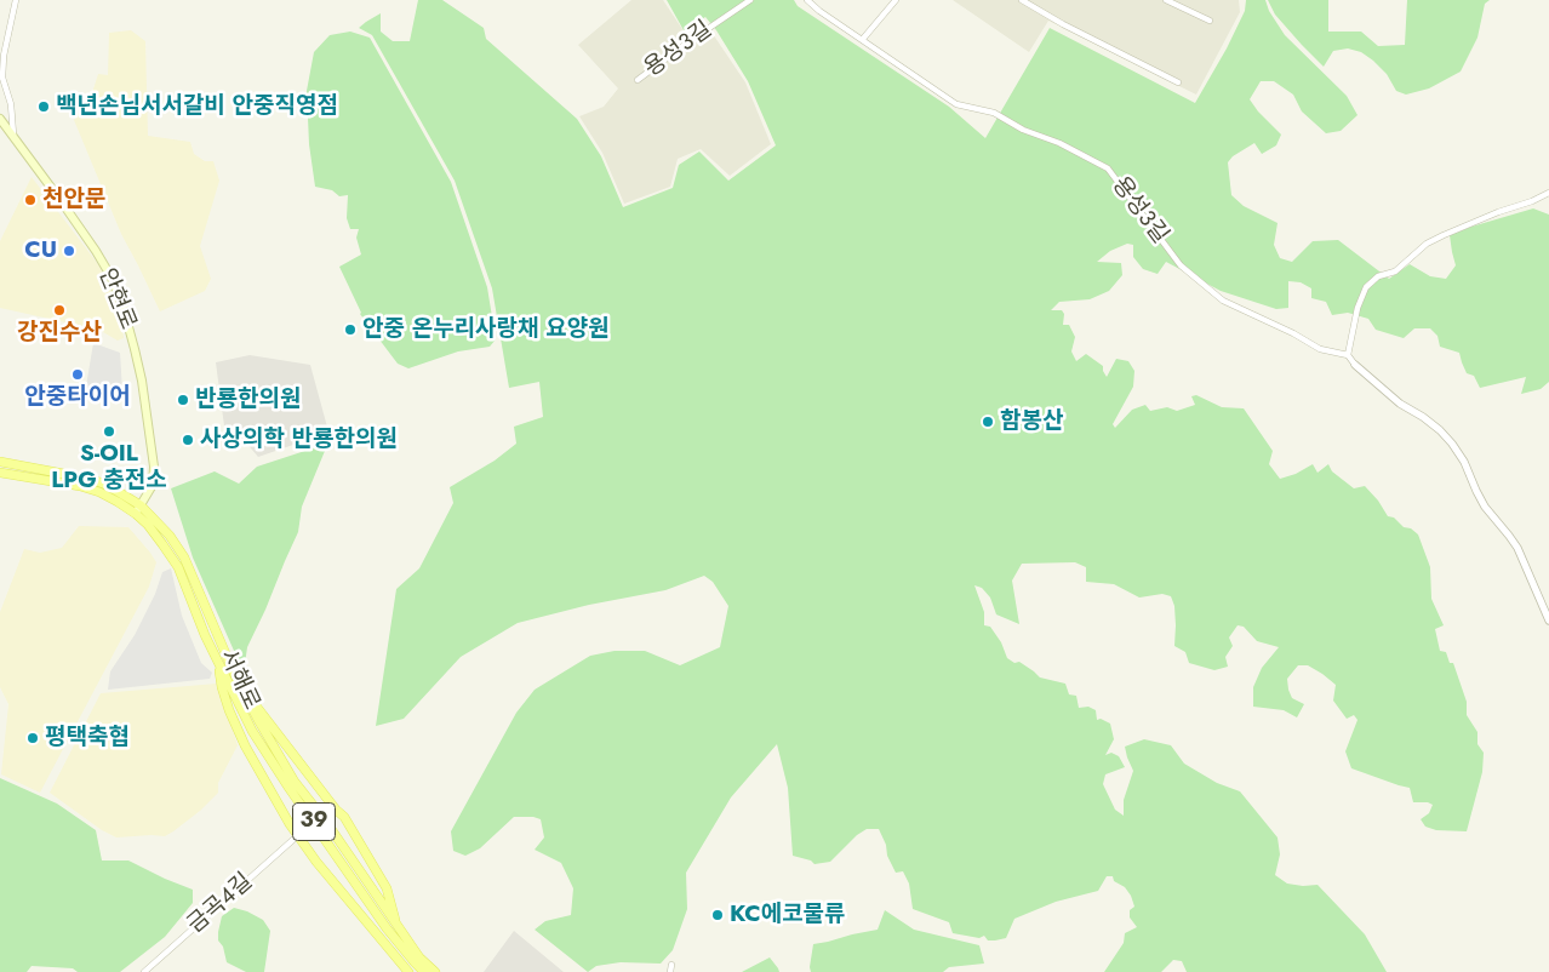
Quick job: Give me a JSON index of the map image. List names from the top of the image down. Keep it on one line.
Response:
{"streets":{"main road":["안현로","서해로","39"],"street":["용성3길","금곡4길"]},"crossings":[["안현로","서해로"]],"places":["백년손님서서갈비 안중직영점","천안문","CU","강진수산","안중 온누리사랑채 요양원","안중타이어","반룡한의원","함봉산","S-OIL LPG 충전소","사상의학 반룡한의원","평택축협","KC에코물류"]}
